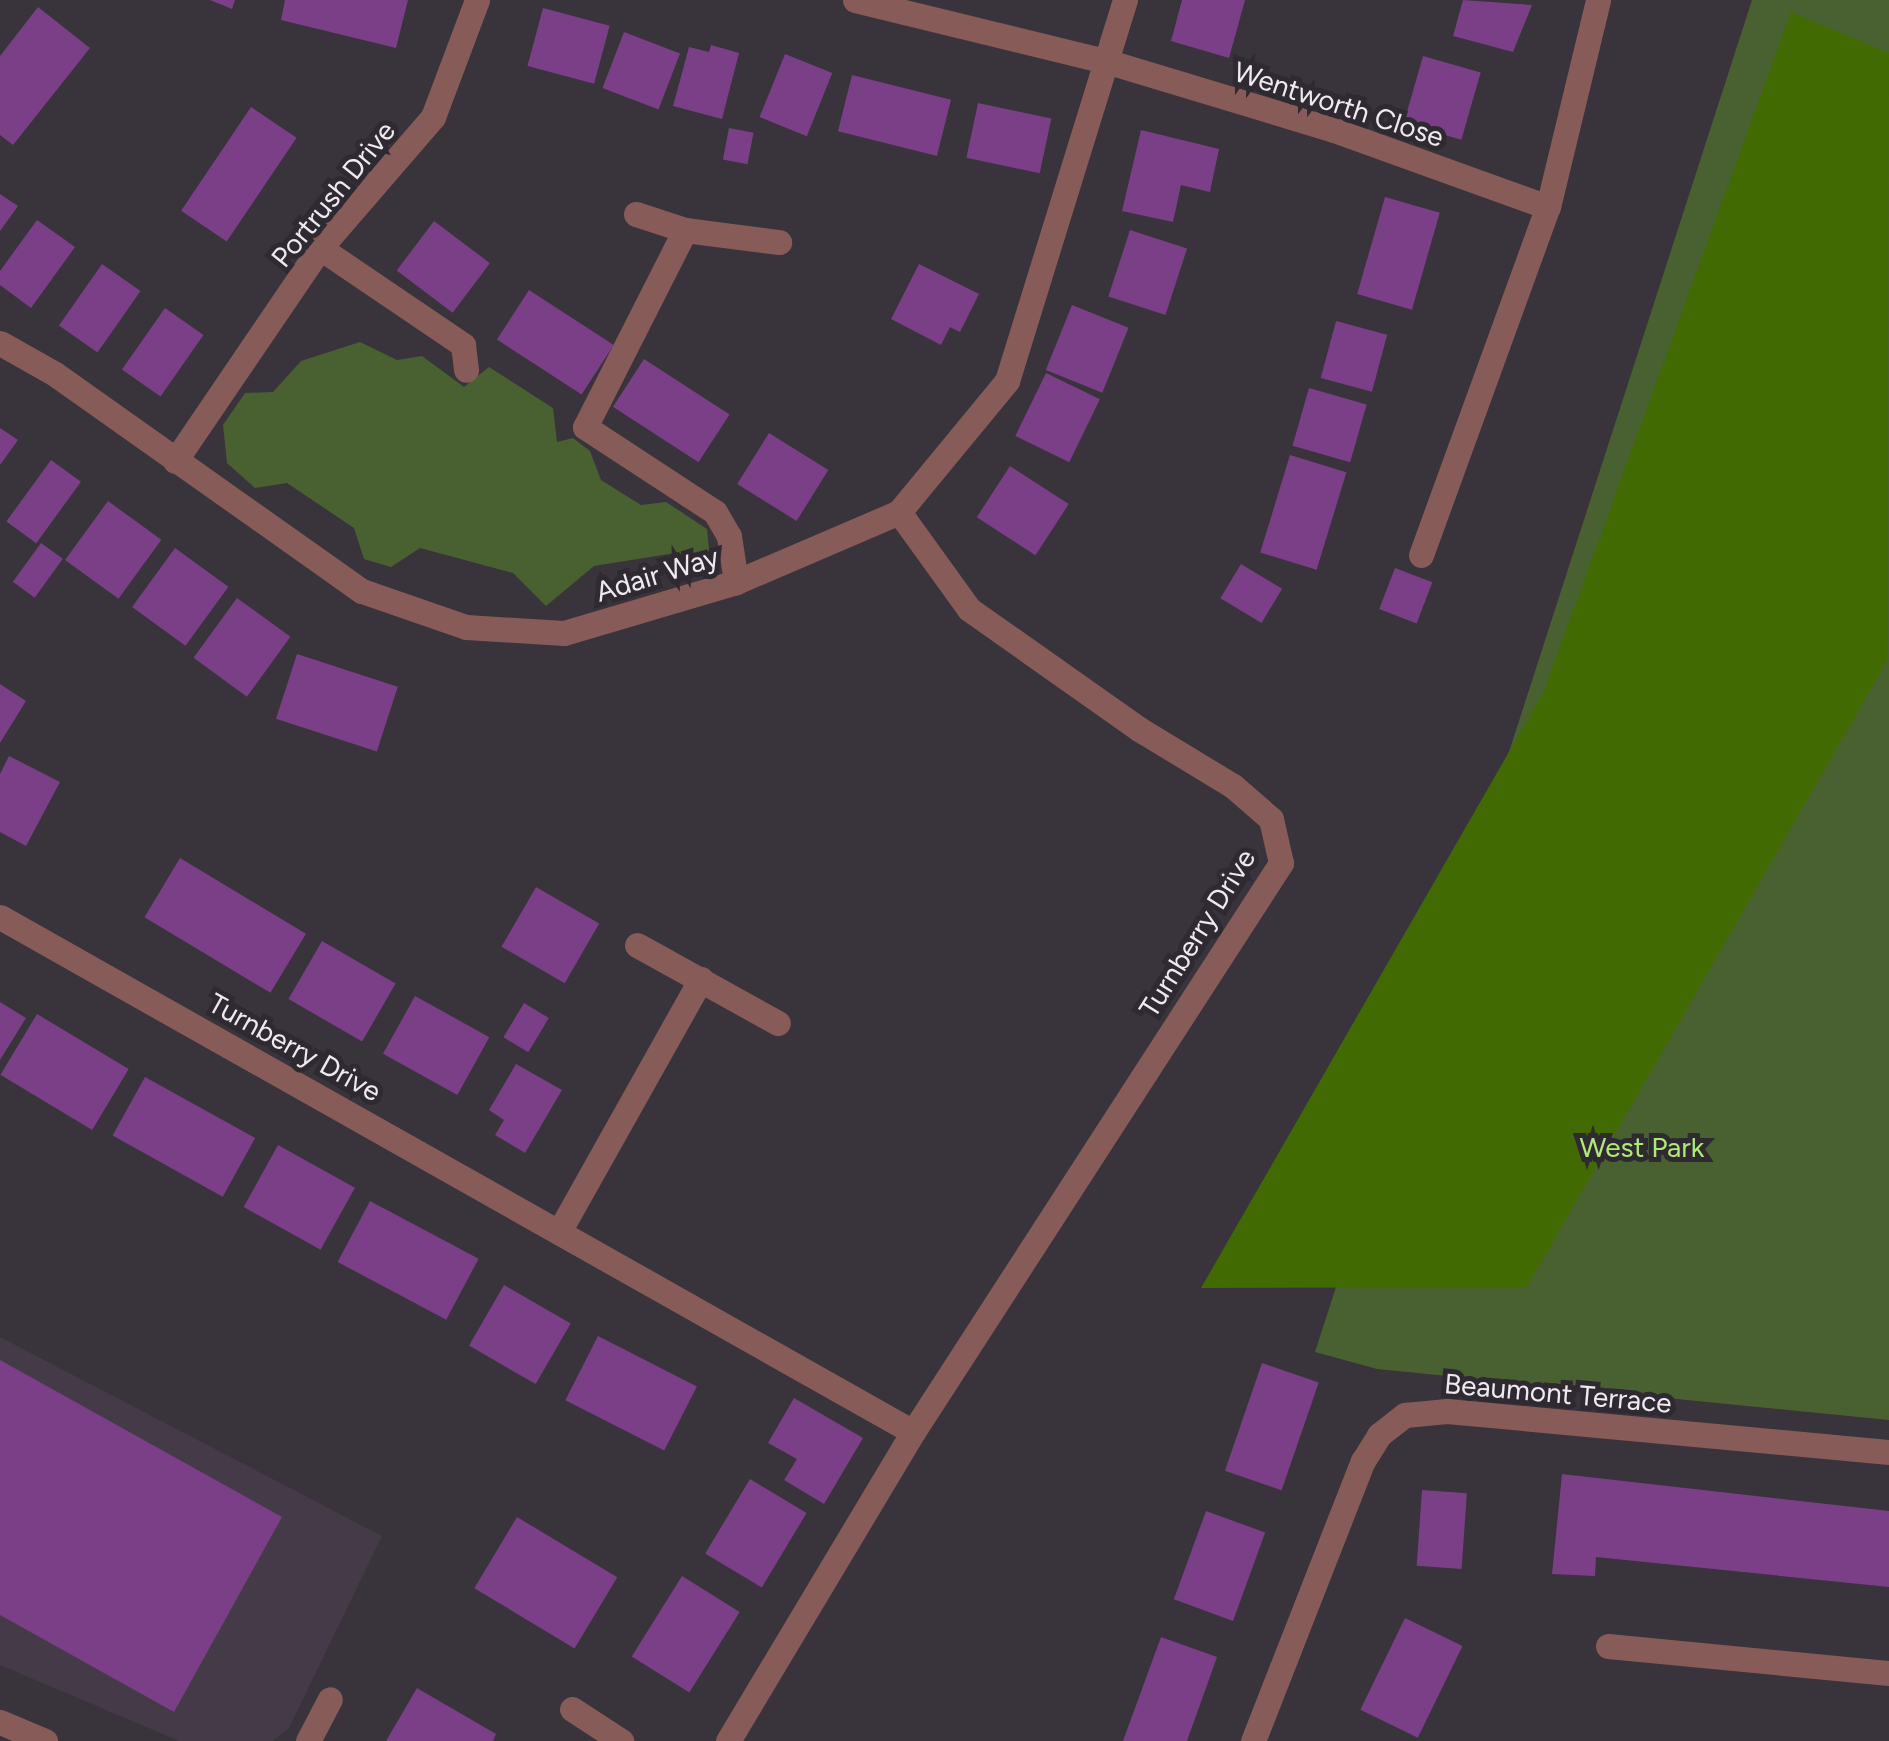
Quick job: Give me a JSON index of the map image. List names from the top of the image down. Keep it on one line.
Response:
{"streets":{"street":["Wentworth Close","Portrush Drive","Adair Way","Turnberry Drive","Beaumont Terrace"]},"crossings":[["Wentworth Close","Adair Way"],["Portrush Drive","Adair Way"],["Adair Way","Turnberry Drive"]],"parks":["West Park"]}
